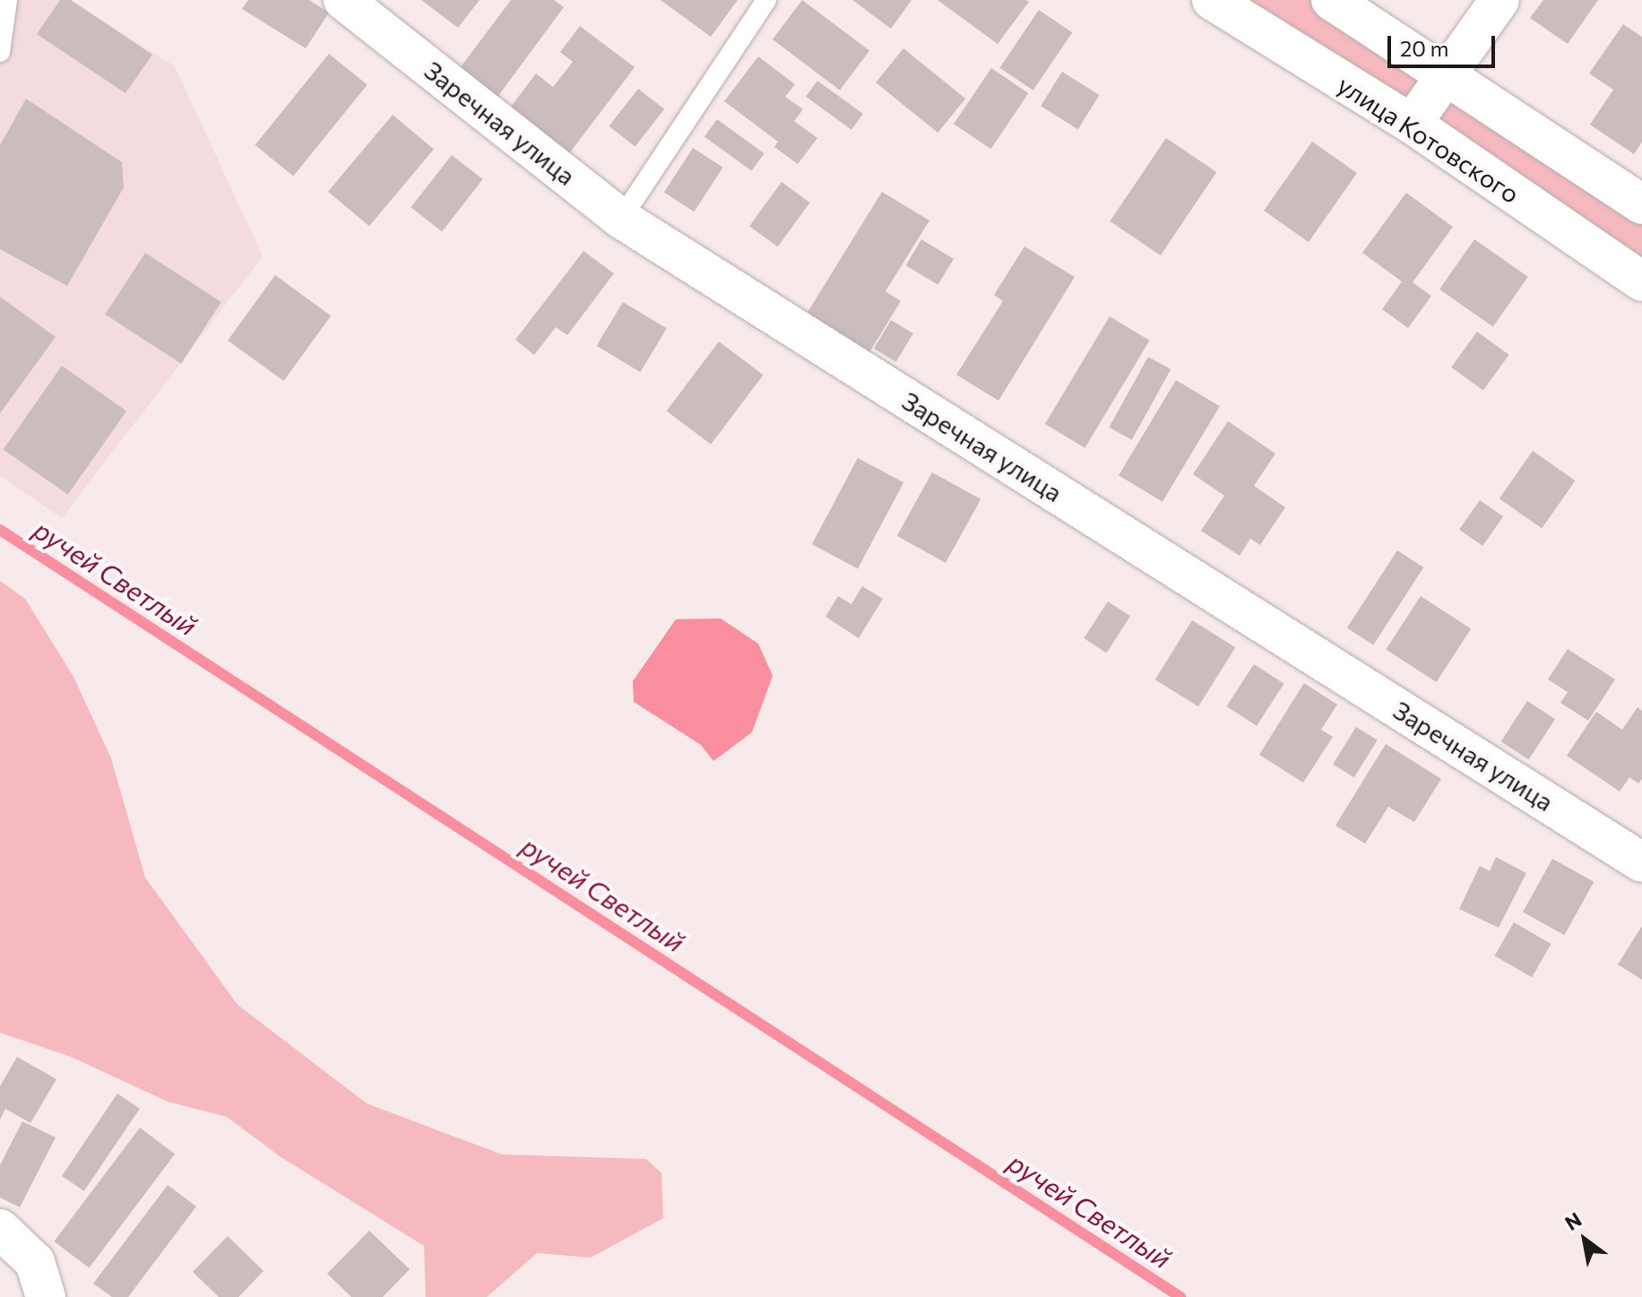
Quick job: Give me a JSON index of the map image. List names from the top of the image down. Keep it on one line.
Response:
{"streets":{"street":["Заречная улица","улица Котовского"]},"water":["ручей Светлый"],"scale_bar":"20 m","north":"top left"}
